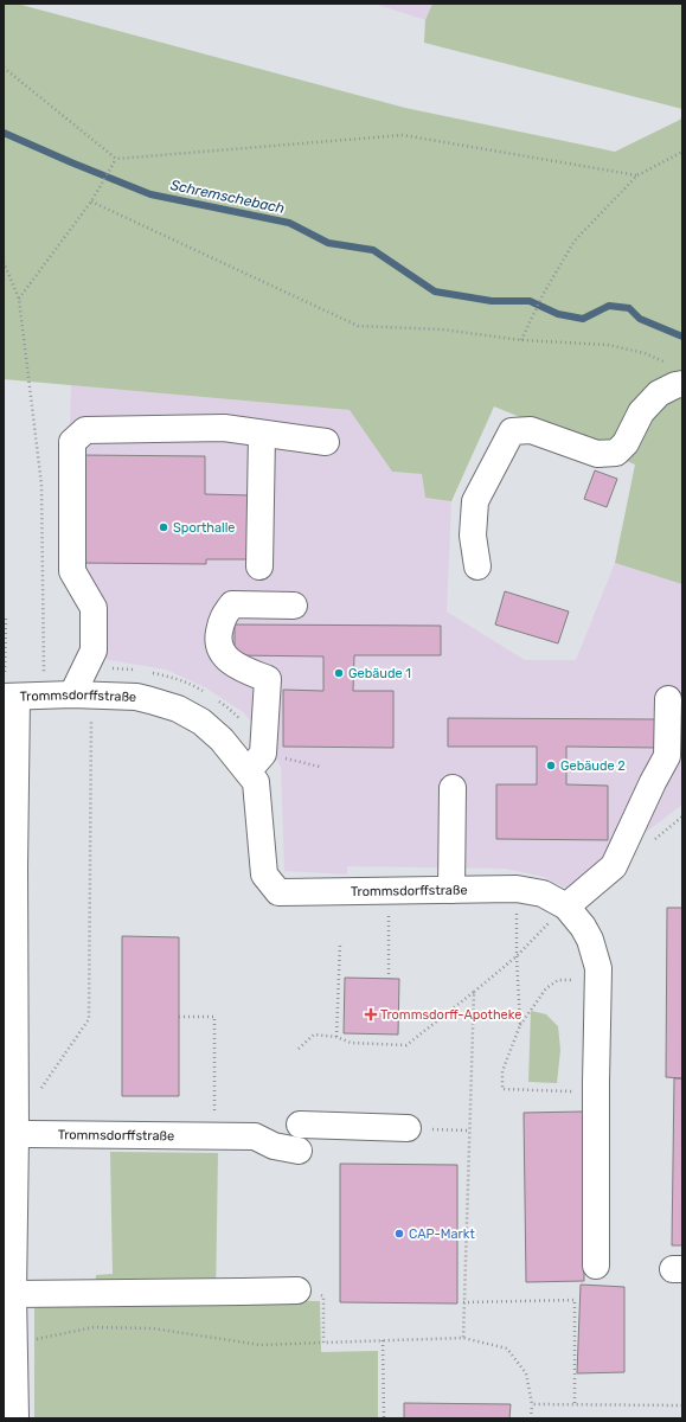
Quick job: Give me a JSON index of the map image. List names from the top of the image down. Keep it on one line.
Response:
{"streets":{"street":["Trommsdorffstraße"]},"water":["Schremschebach"],"places":{"other":["Sporthalle","Gebäude 1","Gebäude 2","CAP-Markt"],"health":["Trommsdorff-Apotheke"]}}
